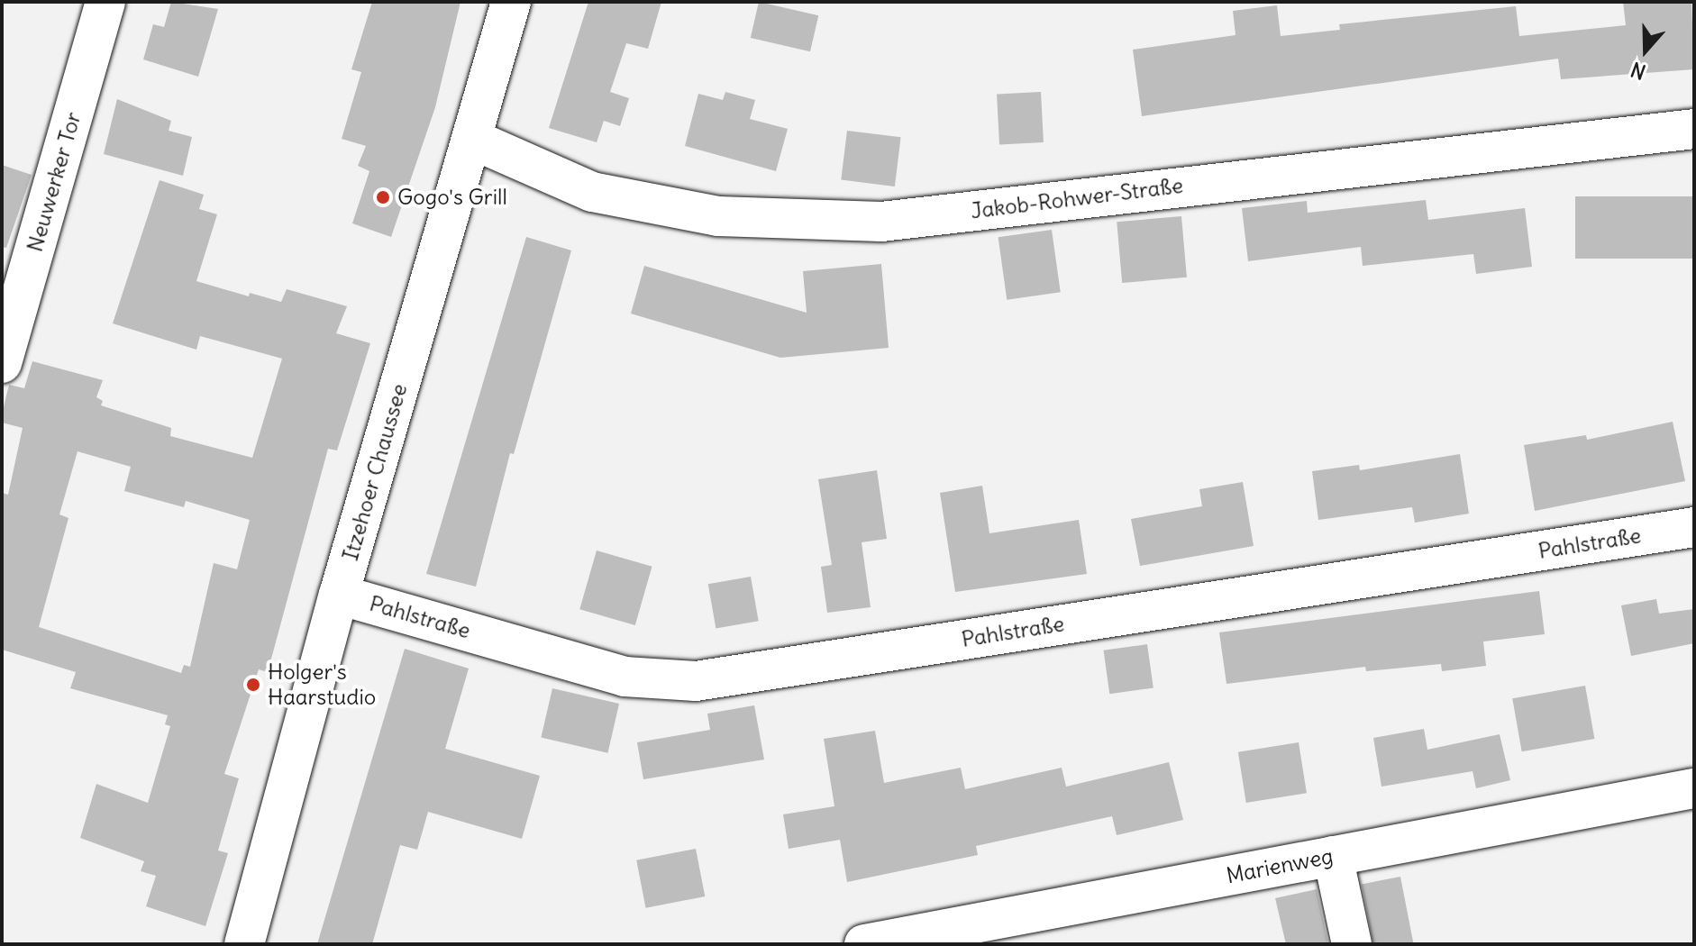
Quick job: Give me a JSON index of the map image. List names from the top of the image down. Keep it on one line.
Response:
{"streets":{"street":["Neuwerker Tor","Jakob-Rohwer-Straße","Itzehoer Chaussee","Pahlstraße","Marienweg"]},"crossings":[["Jakob-Rohwer-Straße","Itzehoer Chaussee"],["Itzehoer Chaussee","Pahlstraße"]],"places":["Gogo's Grill","Holger's Haarstudio"],"north":"bottom"}
